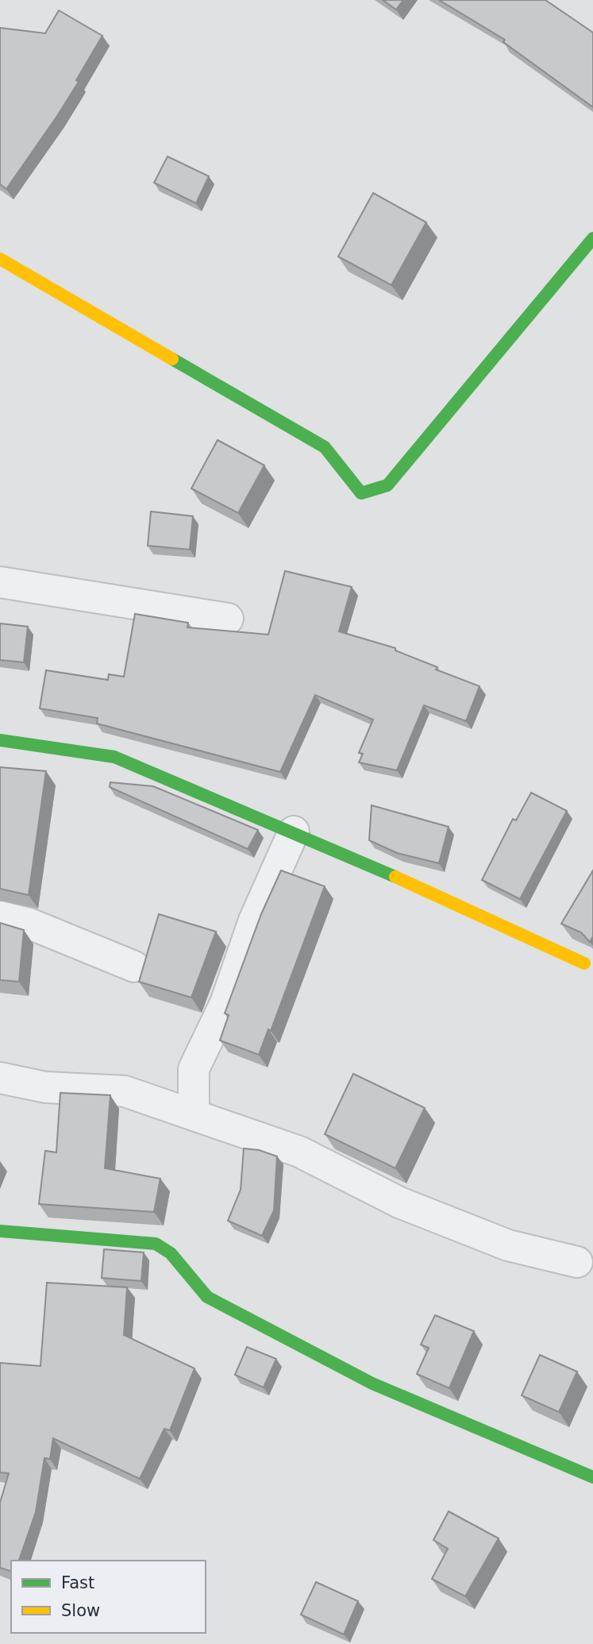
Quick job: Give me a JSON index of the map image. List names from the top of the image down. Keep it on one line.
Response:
{"legend":["Fast","Slow"]}
